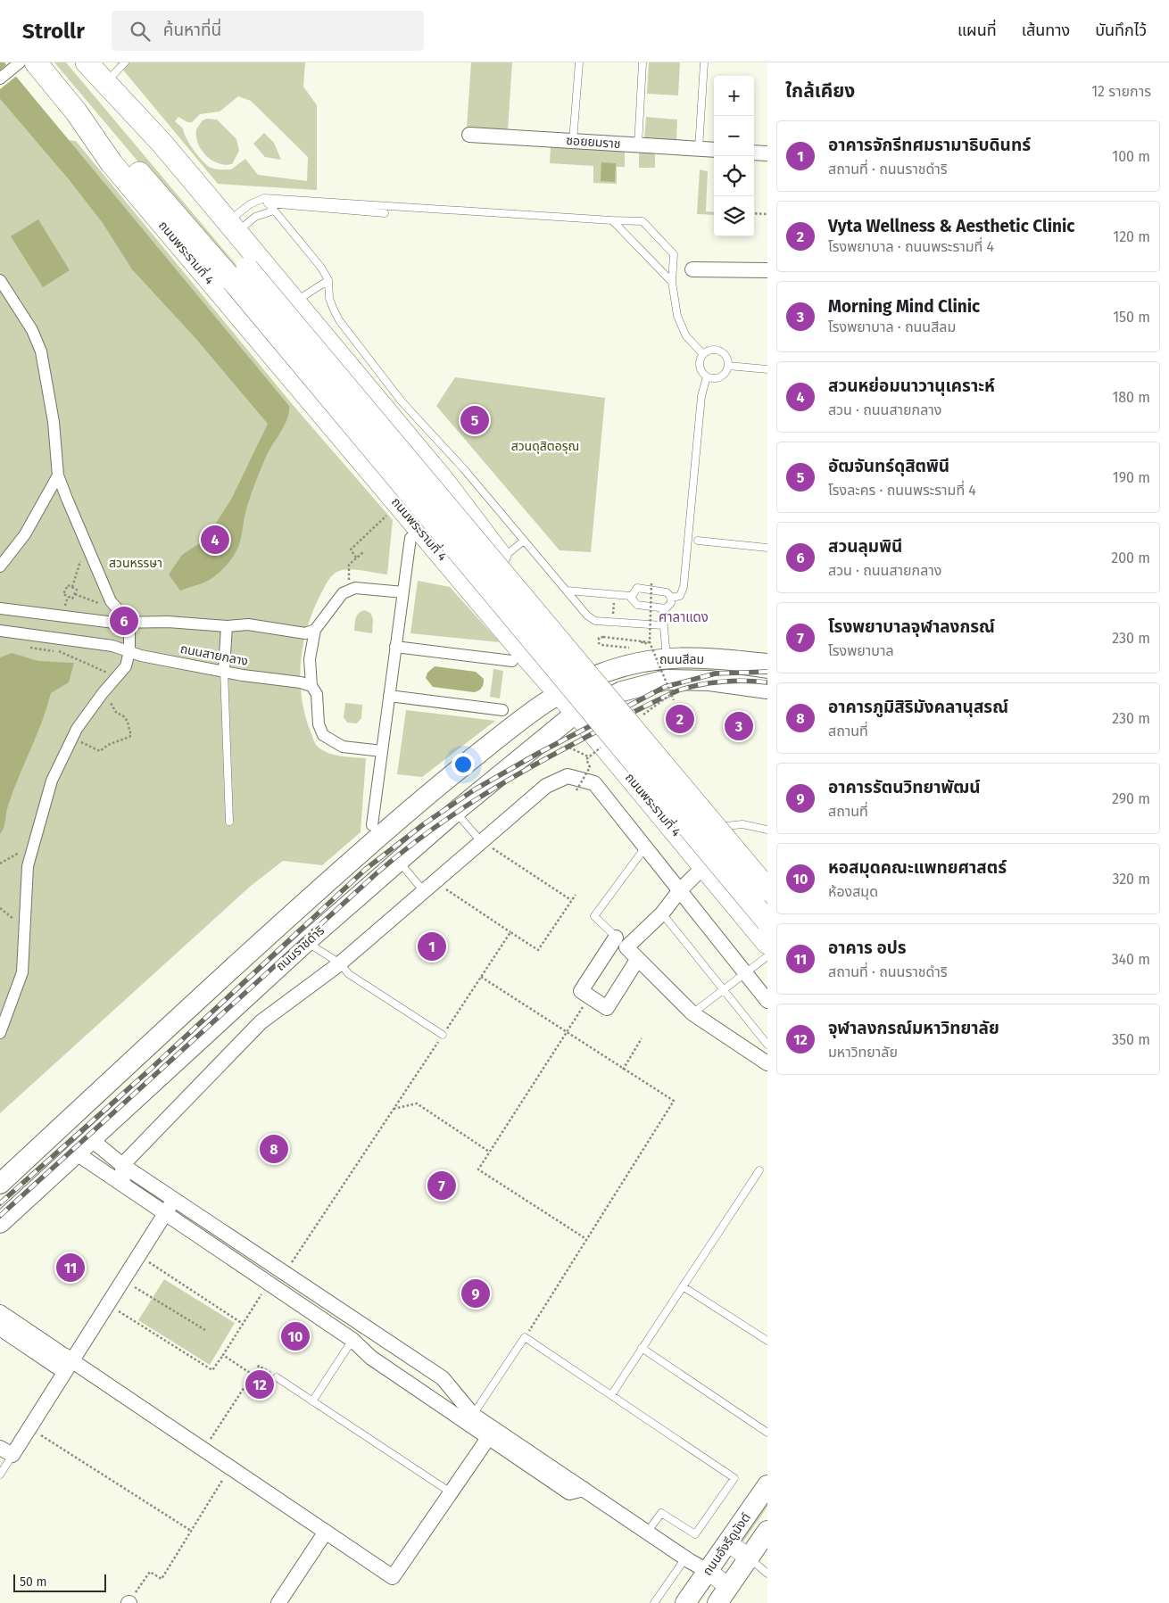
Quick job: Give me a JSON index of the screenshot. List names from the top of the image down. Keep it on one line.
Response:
{"streets":{"main road":["ถนนพระรามที่ 4","ถนนสีลม","ถนนราชดำริ","ถนนอังรีดูนังต์"],"street":["ซอยยมราช","ถนนสายกลาง"]},"crossings":[["ถนนพระรามที่ 4","ถนนราชดำริ"],["ถนนสีลม","ถนนราชดำริ"]],"districts":["ศาลาแดง"],"parks":["สวนดุสิตอรุณ","สวนหรรษา"],"scale_bar":"50 m","page":{"header":"Strollr","search":"ค้นหาที่นี่","nav":["แผนที่","เส้นทาง","บันทึกไว้"],"heading":["ใกล้เคียง","12 รายการ"],"map_buttons":["+","−"],"list":[{"mark":"1","name":"อาคารจักรีทศมรามาธิบดินทร์","note":"สถานที่ · ถนนราชดำริ","value":"100 m"},{"mark":"2","name":"Vyta Wellness & Aesthetic Clinic","note":"โรงพยาบาล · ถนนพระรามที่ 4","value":"120 m"},{"mark":"3","name":"Morning Mind Clinic","note":"โรงพยาบาล · ถนนสีลม","value":"150 m"},{"mark":"4","name":"สวนหย่อมนาวานุเคราะห์","note":"สวน · ถนนสายกลาง","value":"180 m"},{"mark":"5","name":"อัฒจันทร์ดุสิตพินี","note":"โรงละคร · ถนนพระรามที่ 4","value":"190 m"},{"mark":"6","name":"สวนลุมพินี","note":"สวน · ถนนสายกลาง","value":"200 m"},{"mark":"7","name":"โรงพยาบาลจุฬาลงกรณ์","note":"โรงพยาบาล","value":"230 m"},{"mark":"8","name":"อาคารภูมิสิริมังคลานุสรณ์","note":"สถานที่","value":"230 m"},{"mark":"9","name":"อาคารรัตนวิทยาพัฒน์","note":"สถานที่","value":"290 m"},{"mark":"10","name":"หอสมุดคณะแพทยศาสตร์","note":"ห้องสมุด","value":"320 m"},{"mark":"11","name":"อาคาร อปร","note":"สถานที่ · ถนนราชดำริ","value":"340 m"},{"mark":"12","name":"จุฬาลงกรณ์มหาวิทยาลัย","note":"มหาวิทยาลัย","value":"350 m"}],"pins":["5","4","6","2","3","1","8","7","11","9","10","12"],"scale":"50 m"}}
